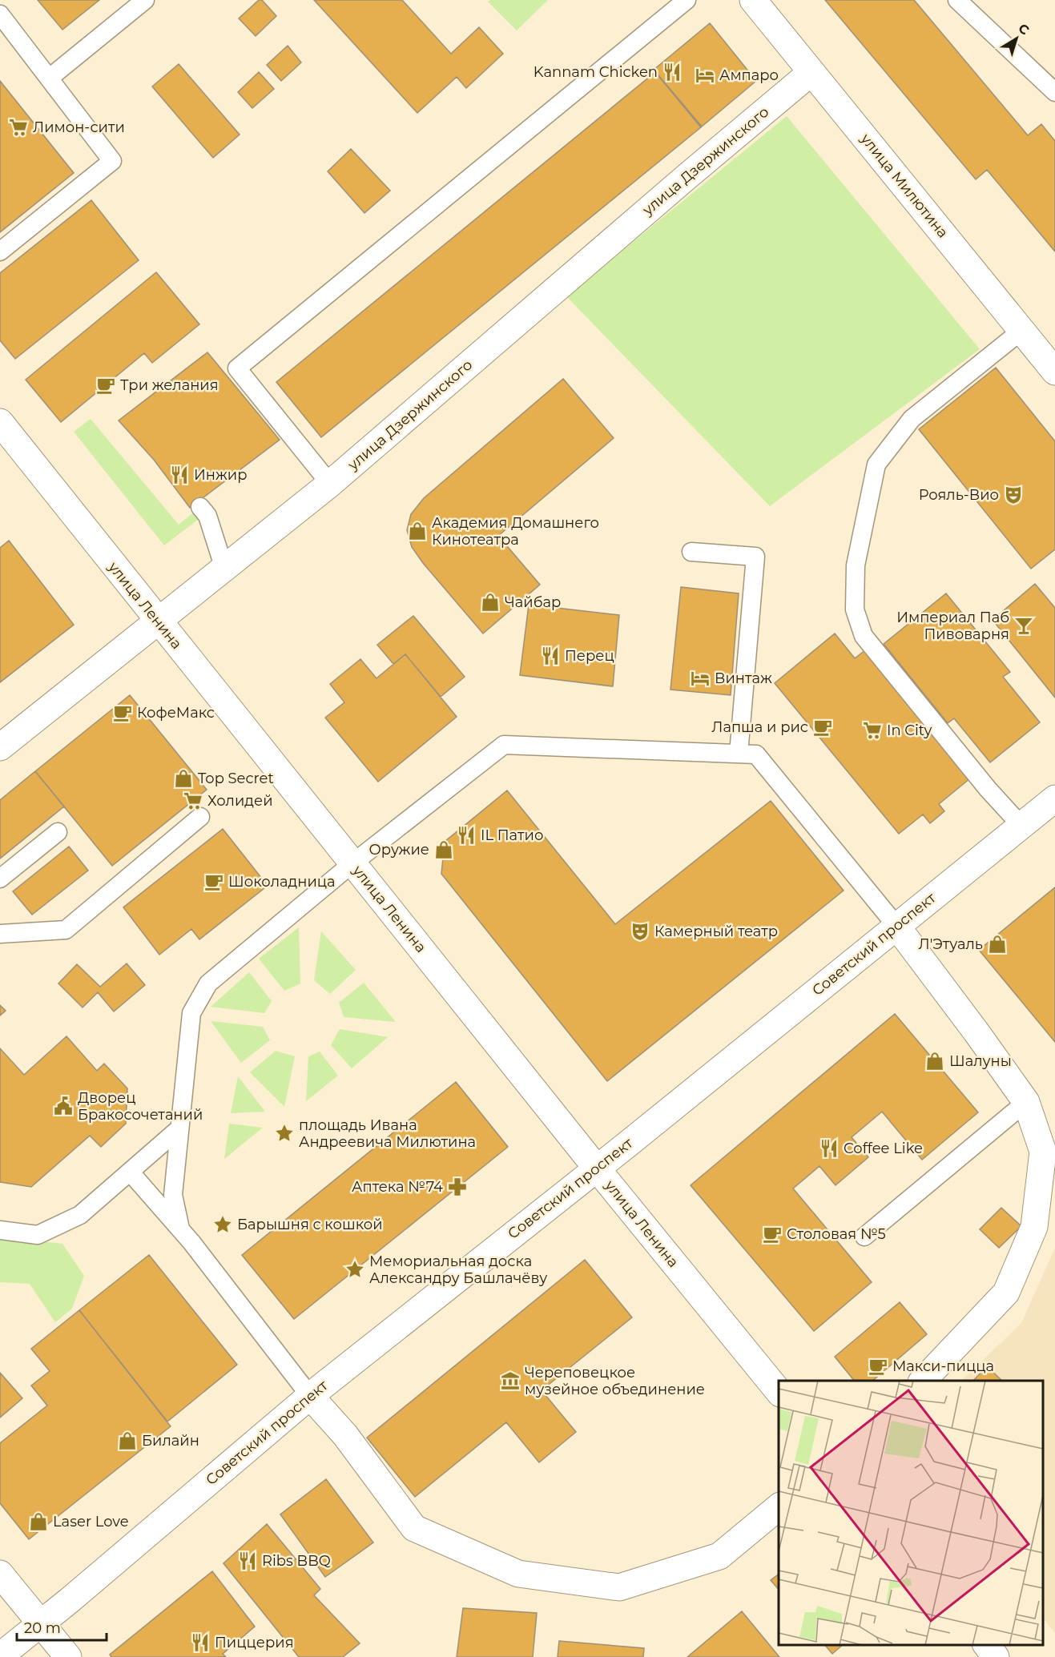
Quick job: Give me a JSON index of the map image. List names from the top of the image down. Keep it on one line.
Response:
{"streets":{"street":["улица Дзержинского","улица Милютина","улица Ленина","Советский проспект"]},"crossings":[["улица Дзержинского","улица Милютина"],["улица Дзержинского","улица Ленина"],["улица Ленина","Советский проспект"]],"places":{"restaurant":["Kannam Chicken","Инжир","Перец","IL Патио","Coffee Like","Ribs BBQ","Пиццерия"],"hotel":["Ампаро","Винтаж"],"supermarket":["Лимон-сити","In City","Холидей"],"cafe":["Три желания","КофеМакс","Лапша и рис","Шоколадница","Столовая №5","Макси-пицца"],"theatre":["Рояль-Вио","Камерный театр"],"shop":["Академия Домашнего Кинотеатра","Чайбар","Top Secret","Оружие","Л'Этуаль","Шалуны","Билайн","Laser Love"],"bar":["Империал Паб Пивоварня"],"public building":["Дворец Бракосочетаний"],"place":["площадь Ивана Андреевича Милютина","Барышня с кошкой","Мемориальная доска Александру Башлачёву"],"pharmacy":["Аптека №74"],"museum":["Череповецкое музейное объединение"]},"scale_bar":"20 m","north":"top right"}
